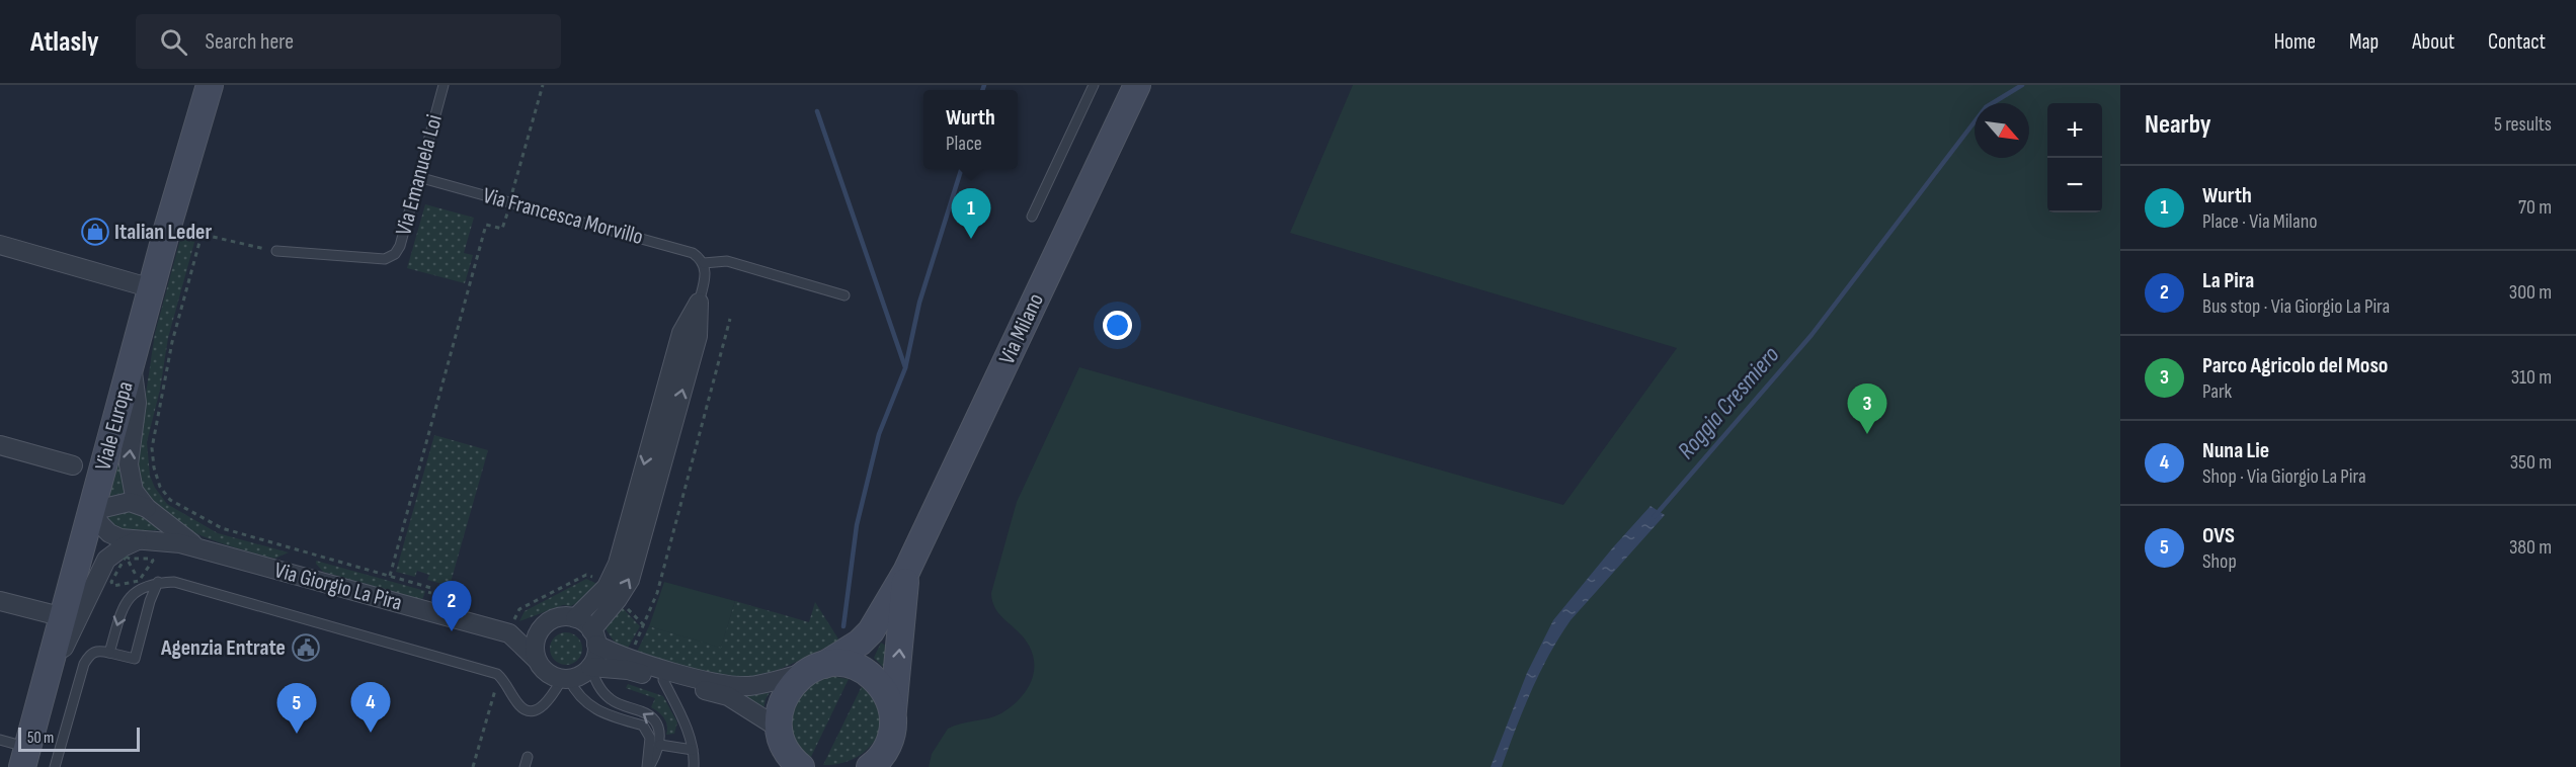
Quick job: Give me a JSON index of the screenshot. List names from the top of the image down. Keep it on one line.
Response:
{"streets":{"main road":["Via Milano","Viale Europa"],"street":["Via Giorgio La Pira"],"lane":["Via Emanuela Loi","Via Francesca Morvillo"]},"crossings":[["Via Emanuela Loi","Via Francesca Morvillo"]],"water":["Roggia Cresmiero"],"places":{"shop":["Italian Leder"],"public building":["Agenzia Entrate"]},"scale_bar":"50 m","north":"bottom right","page":{"header":"Atlasly","search":"Search here","nav":["Home","Map","About","Contact"],"heading":["Nearby","5 results"],"popup":["Wurth","Place"],"map_buttons":["+","−"],"list":[{"mark":"1","name":"Wurth","note":"Place · Via Milano","value":"70 m"},{"mark":"2","name":"La Pira","note":"Bus stop · Via Giorgio La Pira","value":"300 m"},{"mark":"3","name":"Parco Agricolo del Moso","note":"Park","value":"310 m"},{"mark":"4","name":"Nuna Lie","note":"Shop · Via Giorgio La Pira","value":"350 m"},{"mark":"5","name":"OVS","note":"Shop","value":"380 m"}],"pins":["1","3","2","4","5"],"scale":"50 m"}}
